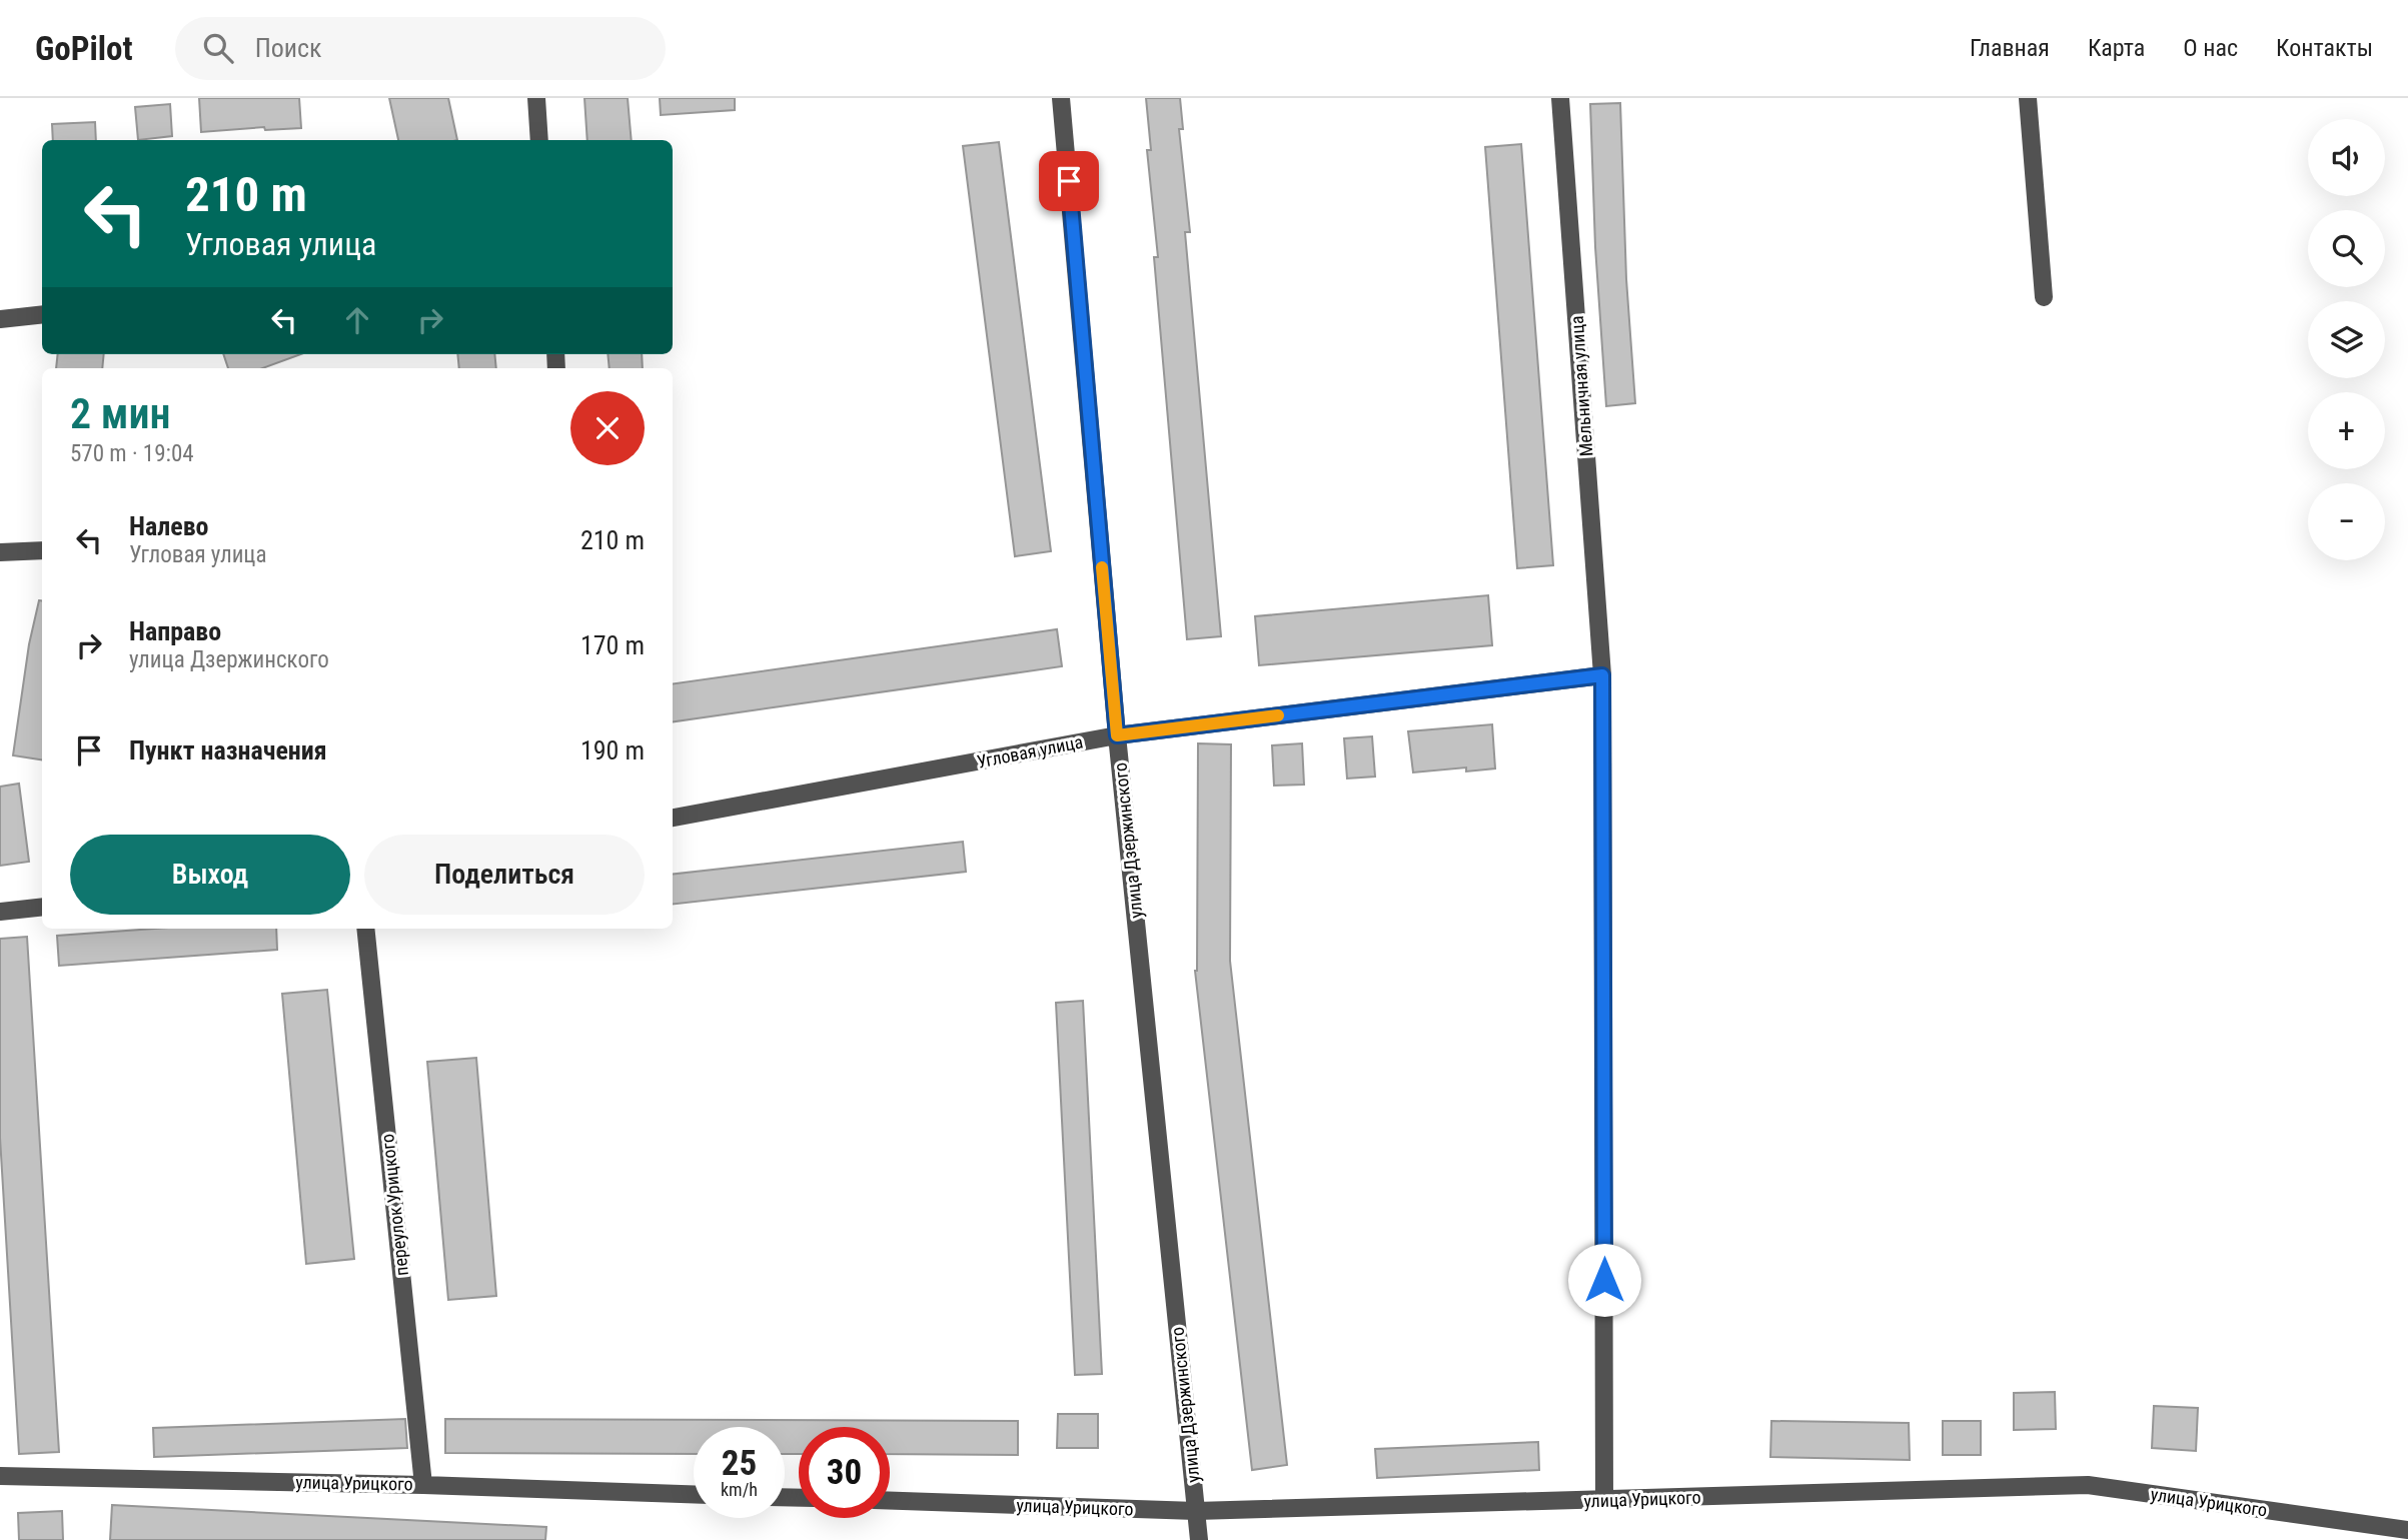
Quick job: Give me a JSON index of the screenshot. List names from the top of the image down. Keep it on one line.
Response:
{"streets":{"street":["Мельничная улица","Угловая улица","улица Дзержинского","переулок Урицкого","улица Урицкого"]},"crossings":[["Мельничная улица","Угловая улица"],["Мельничная улица","улица Урицкого"],["Угловая улица","улица Дзержинского"],["улица Дзержинского","улица Урицкого"],["переулок Урицкого","улица Урицкого"]],"page":{"header":"GoPilot","search":"Поиск","nav":["Главная","Карта","О нас","Контакты"],"map_buttons":["+","−"],"turn":["210 m","Угловая улица"],"heading":["2 мин","570 m · 19:04"],"list":[{"name":"Налево","note":"Угловая улица","value":"210 m"},{"name":"Направо","note":"улица Дзержинского","value":"170 m"},{"name":"Пункт назначения","value":"190 m"}],"buttons":["Выход","Поделиться"],"speed":"25 km/h","limit":"30"}}
